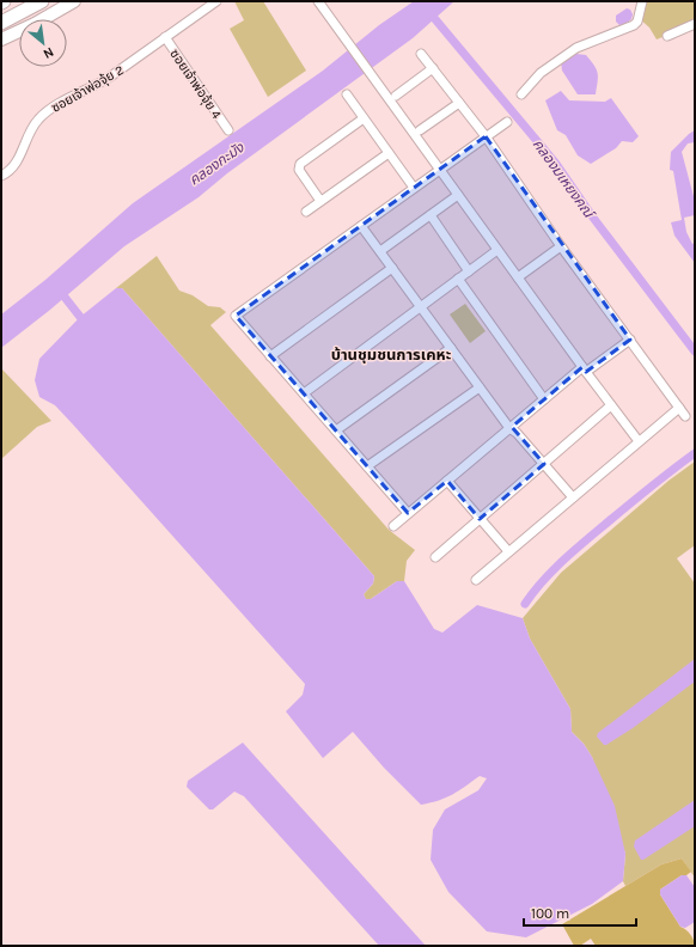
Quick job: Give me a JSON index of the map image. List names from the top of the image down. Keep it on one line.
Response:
{"streets":{"street":["ซอยเจ้าพ่อจุ้ย 4","ซอยเจ้าพ่อจุ้ย 2"]},"crossings":[["ซอยเจ้าพ่อจุ้ย 4","ซอยเจ้าพ่อจุ้ย 2"]],"districts":["บ้านชุมชนการเคหะ"],"water":["คลองกะมัง","คลองมเหยงคณ์"],"scale_bar":"100 m","north":"bottom right"}
